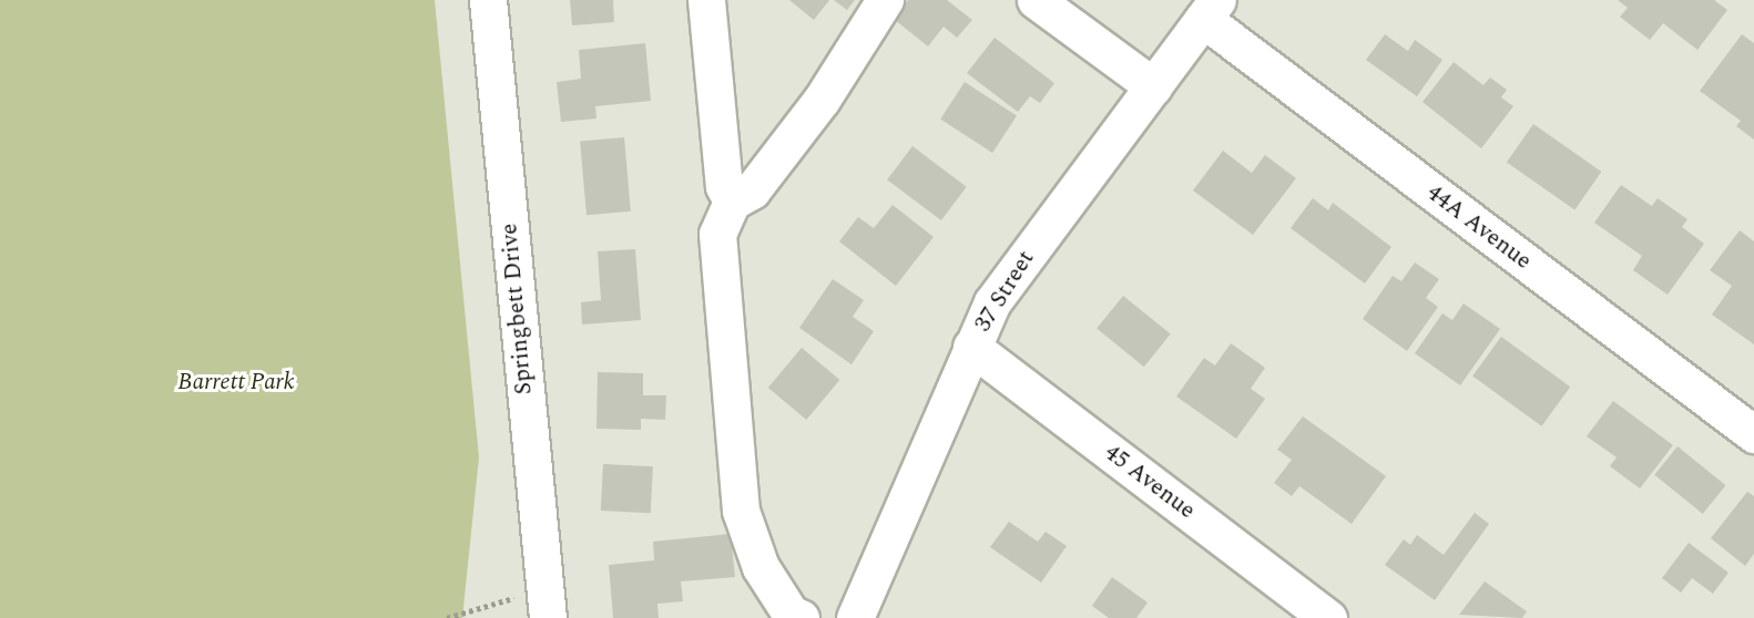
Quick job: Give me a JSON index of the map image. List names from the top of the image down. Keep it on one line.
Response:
{"streets":{"street":["44A Avenue","37 Street","Springbett Drive","45 Avenue"]},"crossings":[["44A Avenue","37 Street"],["37 Street","45 Avenue"]],"parks":["Barrett Park"]}
